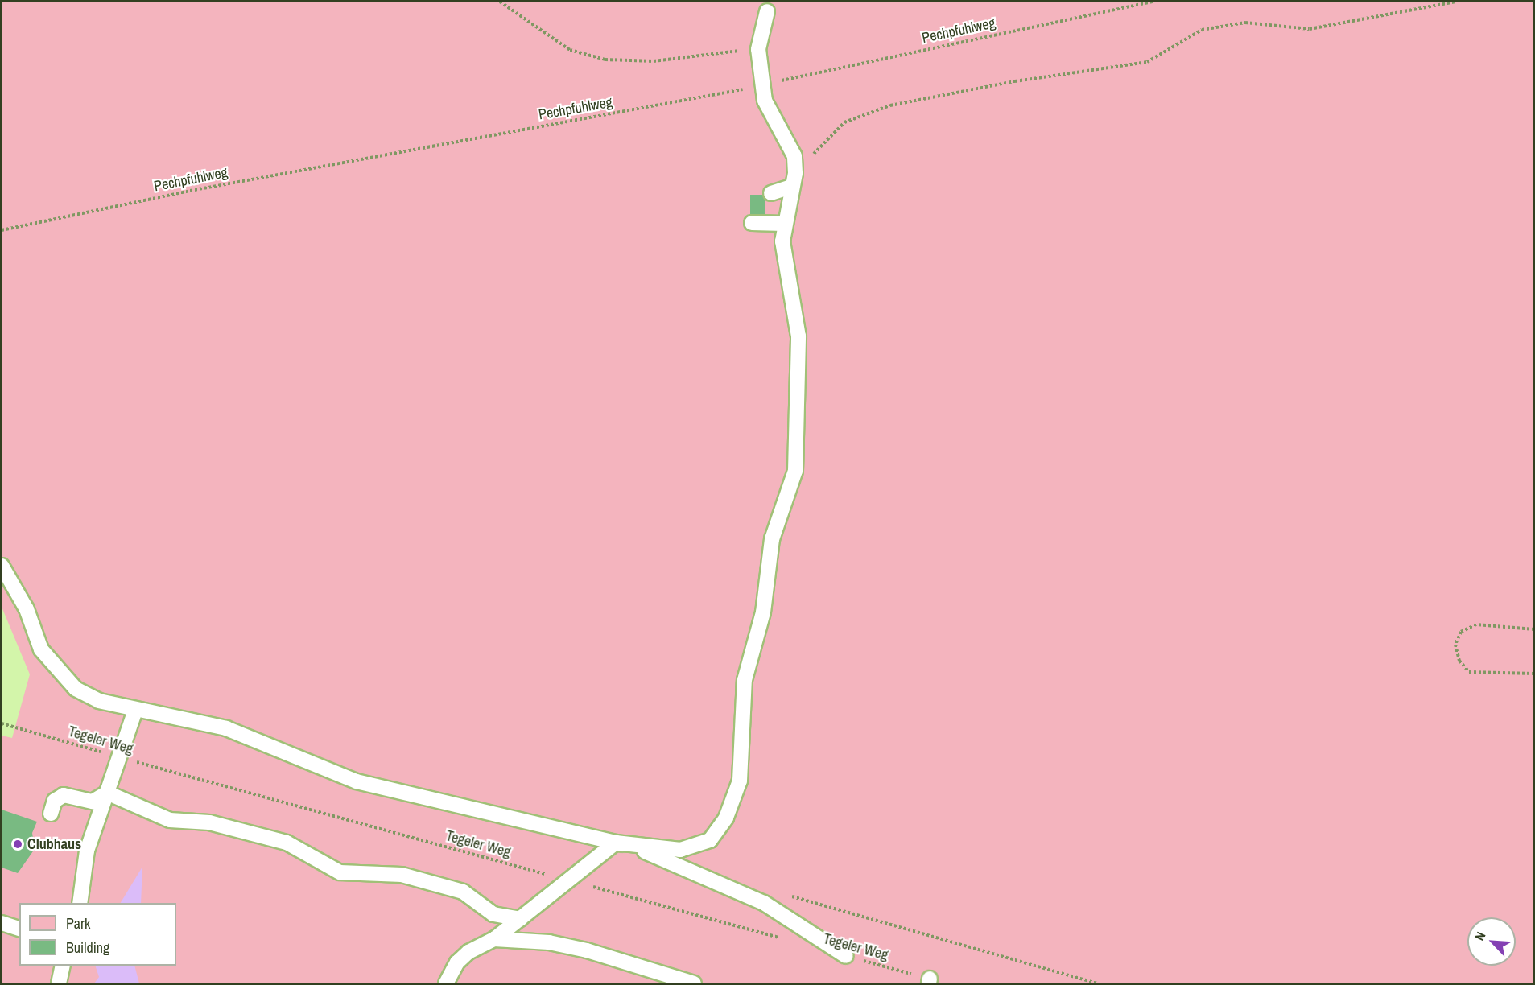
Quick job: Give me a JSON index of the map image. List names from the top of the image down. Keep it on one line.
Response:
{"streets":{"path":["Pechpfuhlweg","Tegeler Weg"]},"places":["Clubhaus"],"legend":["Park","Building"],"north":"top left"}
